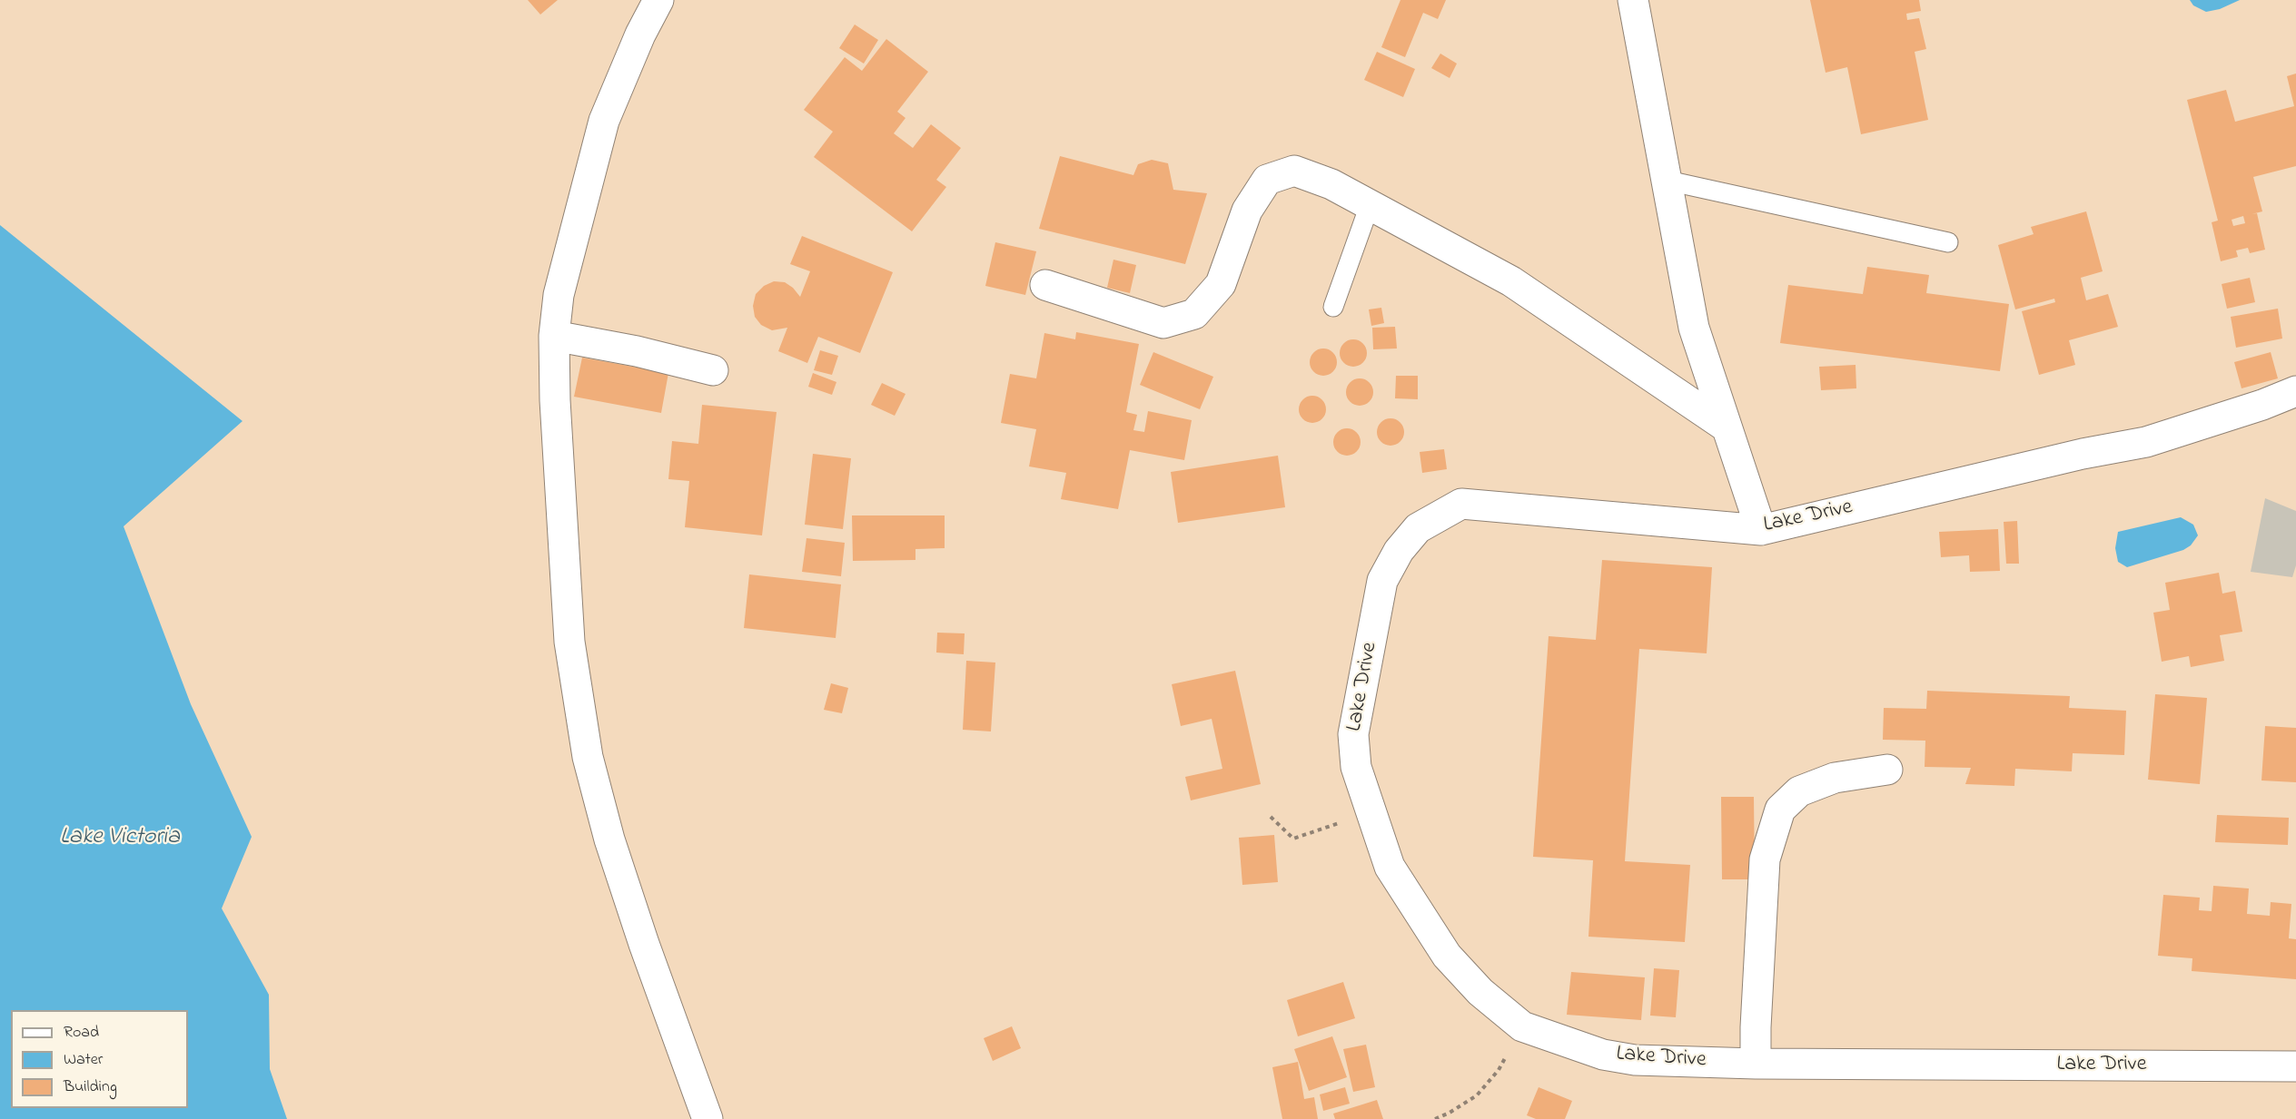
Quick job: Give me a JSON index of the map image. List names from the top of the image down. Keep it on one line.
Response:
{"streets":{"street":["Lake Drive"]},"water":["Lake Victoria"],"legend":["Road","Water","Building"]}
